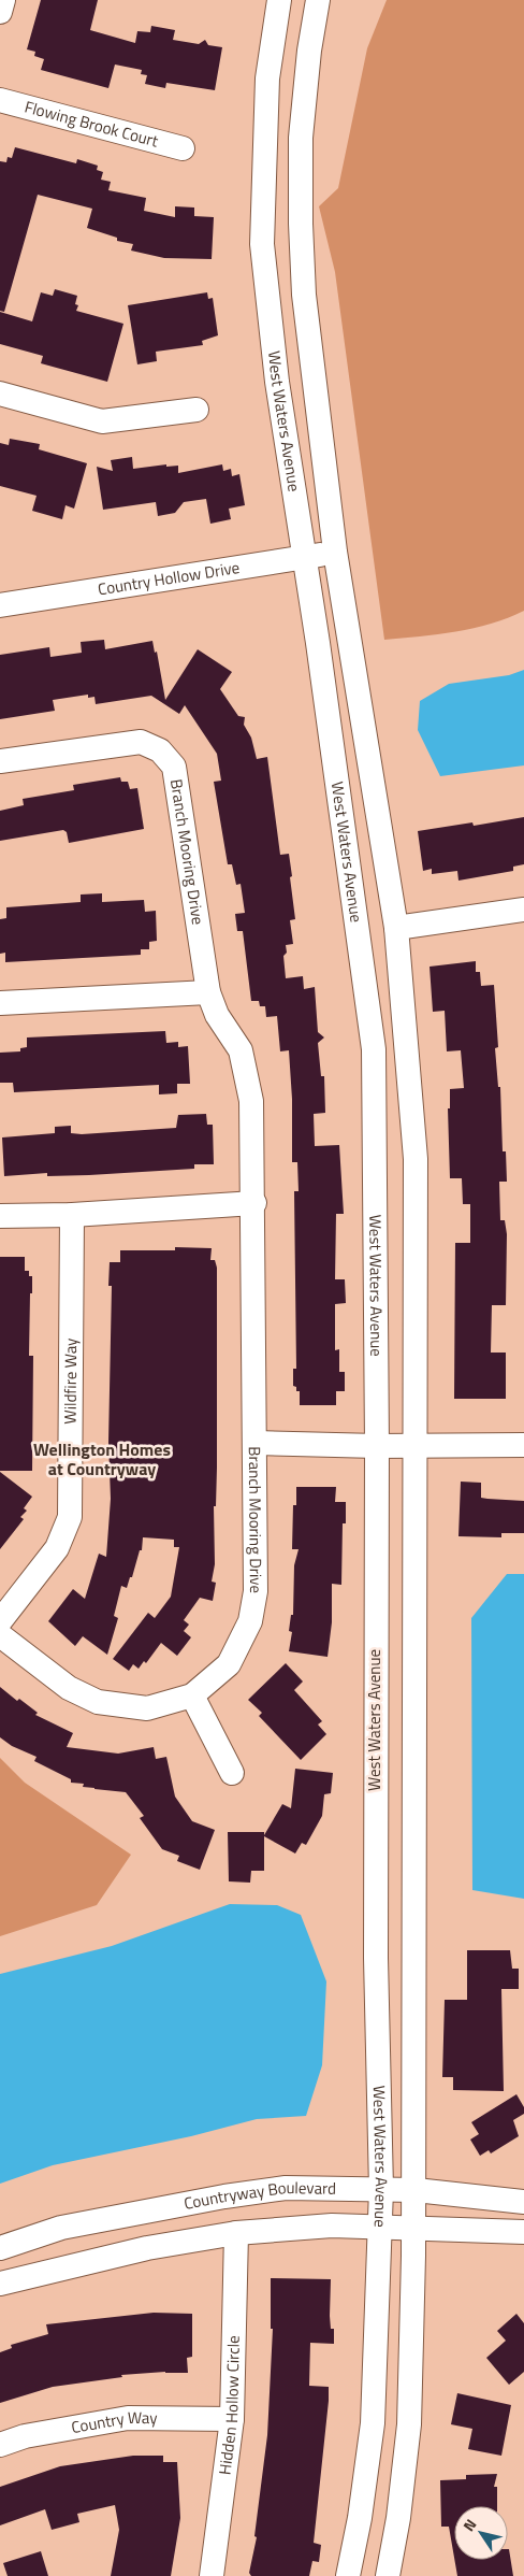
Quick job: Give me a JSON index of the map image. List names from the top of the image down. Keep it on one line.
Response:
{"streets":{"street":["Flowing Brook Court","West Waters Avenue","Country Hollow Drive","Branch Mooring Drive","Wildfire Way","Countryway Boulevard","Hidden Hollow Circle","Country Way"]},"crossings":[["West Waters Avenue","Country Hollow Drive"],["West Waters Avenue","Countryway Boulevard"],["Countryway Boulevard","Hidden Hollow Circle"],["Hidden Hollow Circle","Country Way"]],"districts":["Wellington Homes at Countryway"],"north":"top left"}
